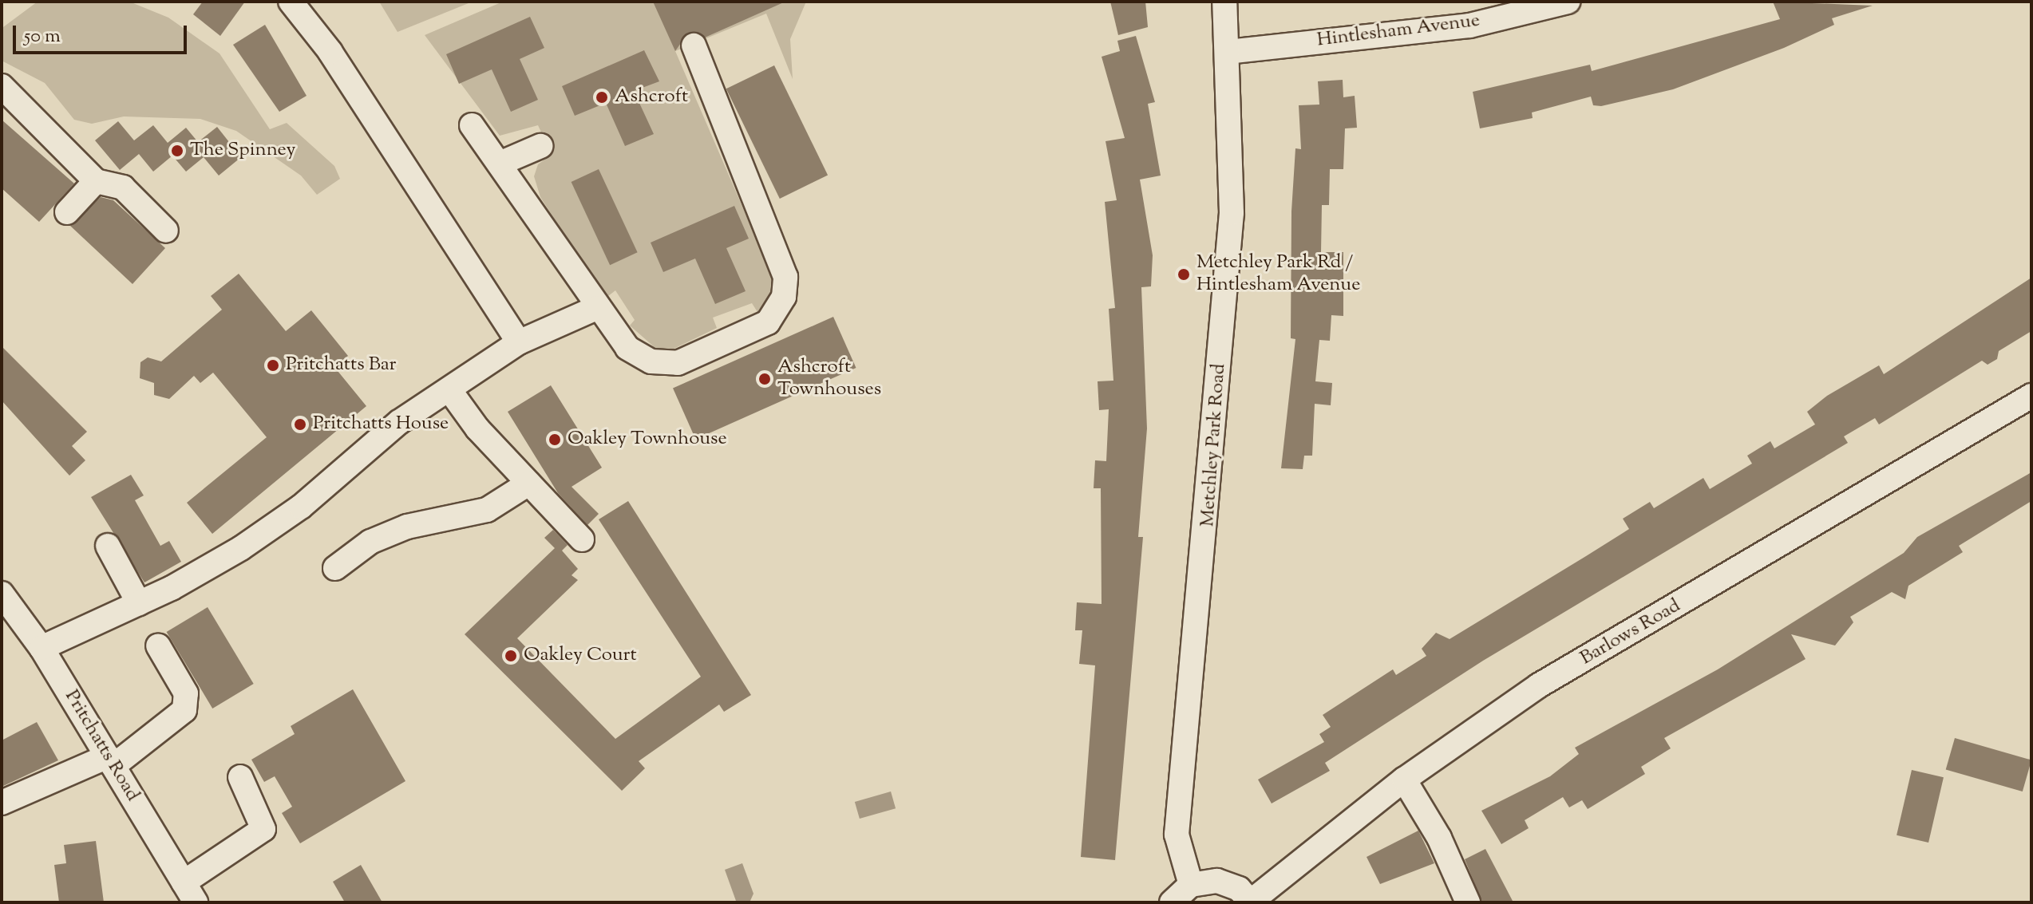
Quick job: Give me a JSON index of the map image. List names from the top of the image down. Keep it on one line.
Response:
{"streets":{"street":["Hintlesham Avenue","Metchley Park Road","Barlows Road","Pritchatts Road"]},"crossings":[["Hintlesham Avenue","Metchley Park Road"]],"places":["Ashcroft","The Spinney","Metchley Park Rd / Hintlesham Avenue","Pritchatts Bar","Ashcroft Townhouses","Pritchatts House","Oakley Townhouse","Oakley Court"],"scale_bar":"50 m"}
